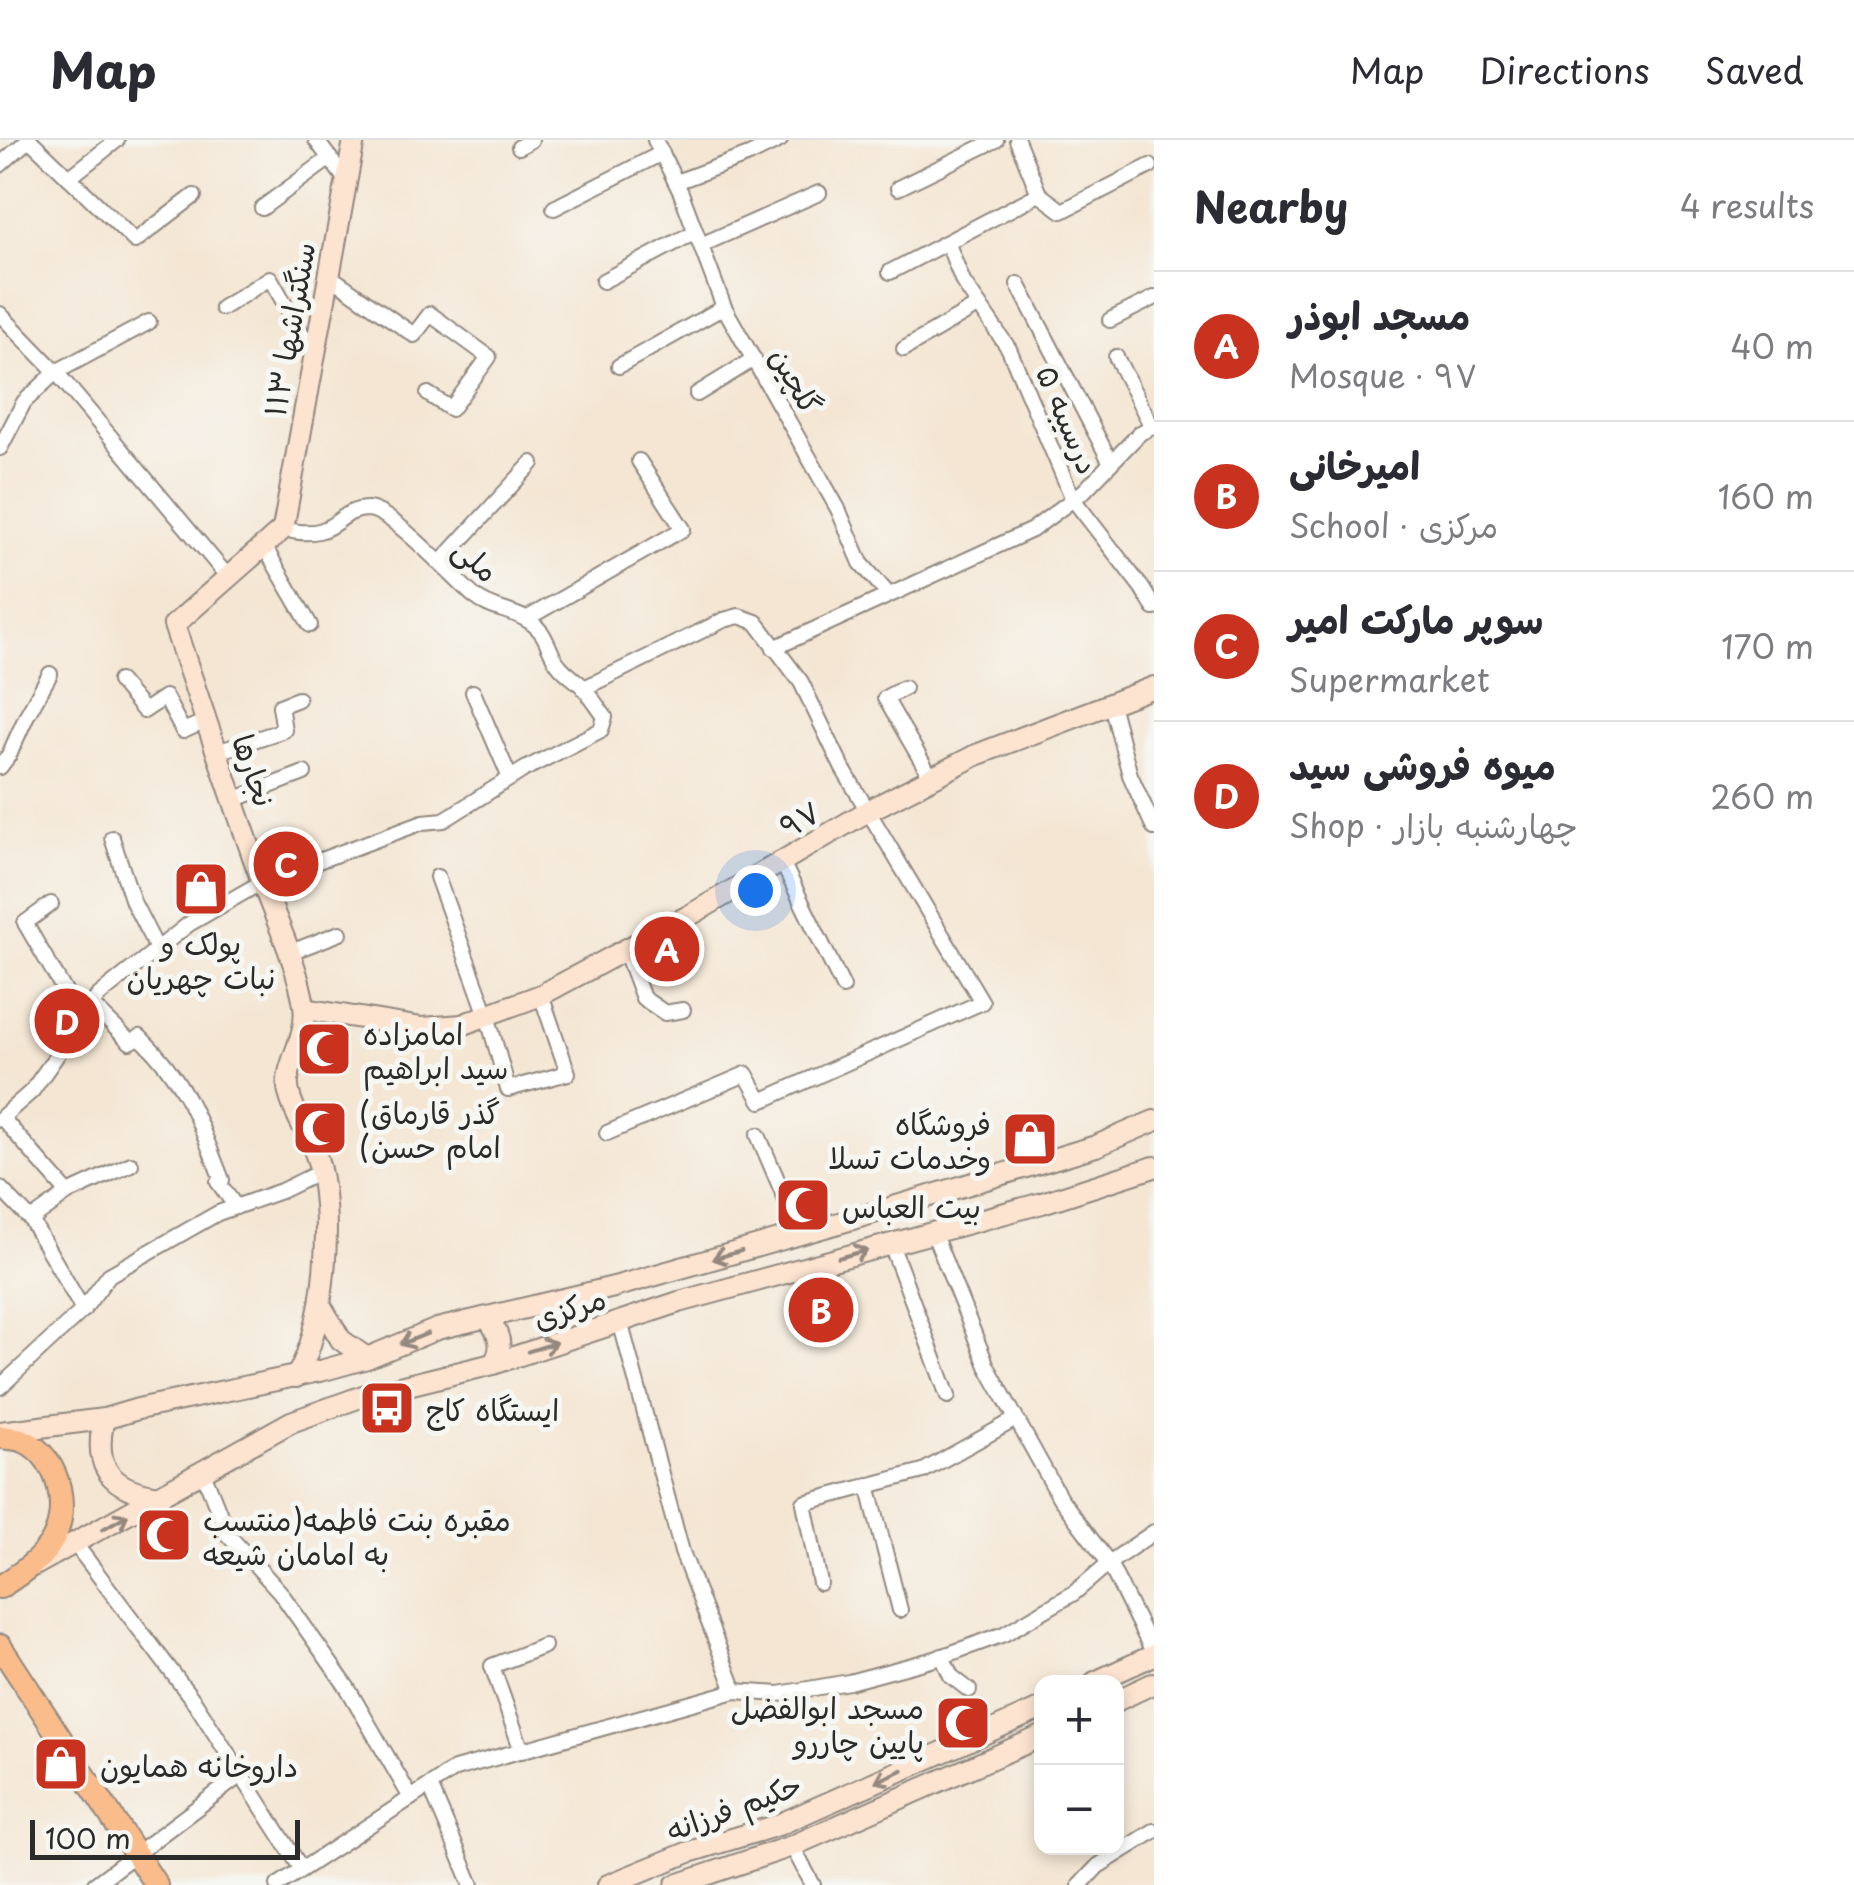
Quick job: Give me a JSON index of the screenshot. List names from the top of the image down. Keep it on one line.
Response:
{"streets":{"street":["سنگتراشها ۱۱۳","گلچین","درسیبه ۵","ملی","نجارها","۹۷","مرکزی","حکیم فرزانه"]},"crossings":[["سنگتراشها ۱۱۳","ملی"],["سنگتراشها ۱۱۳","نجارها"],["ملی","نجارها"],["نجارها","۹۷"],["نجارها","مرکزی"]],"places":{"shop":["پولک و نبات چهریان","فروشگاه وخدمات تسلا","داروخانه همایون"],"mosque":["امامزاده سید ابراهیم","(گذر قارماق (امام حسن","بیت العباس","مقبره بنت فاطمه(منتسب به امامان شیعه","مسجد ابوالفضل پایین چاررو"],"bus stop":["ایستگاه کاج"]},"scale_bar":"100 m","page":{"header":"Map","nav":["Map","Directions","Saved"],"heading":["Nearby","4 results"],"list":[{"mark":"A","name":"مسجد ابوذر","note":"Mosque · ۹۷","value":"40 m"},{"mark":"B","name":"امیرخانی","note":"School · مرکزی","value":"160 m"},{"mark":"C","name":"سوپر مارکت امیر","note":"Supermarket","value":"170 m"},{"mark":"D","name":"میوه فروشی سید","note":"Shop · چهارشنبه بازار","value":"260 m"}],"pins":["C","A","D","B"],"map_buttons":["+","−"],"scale":"100 m"}}
